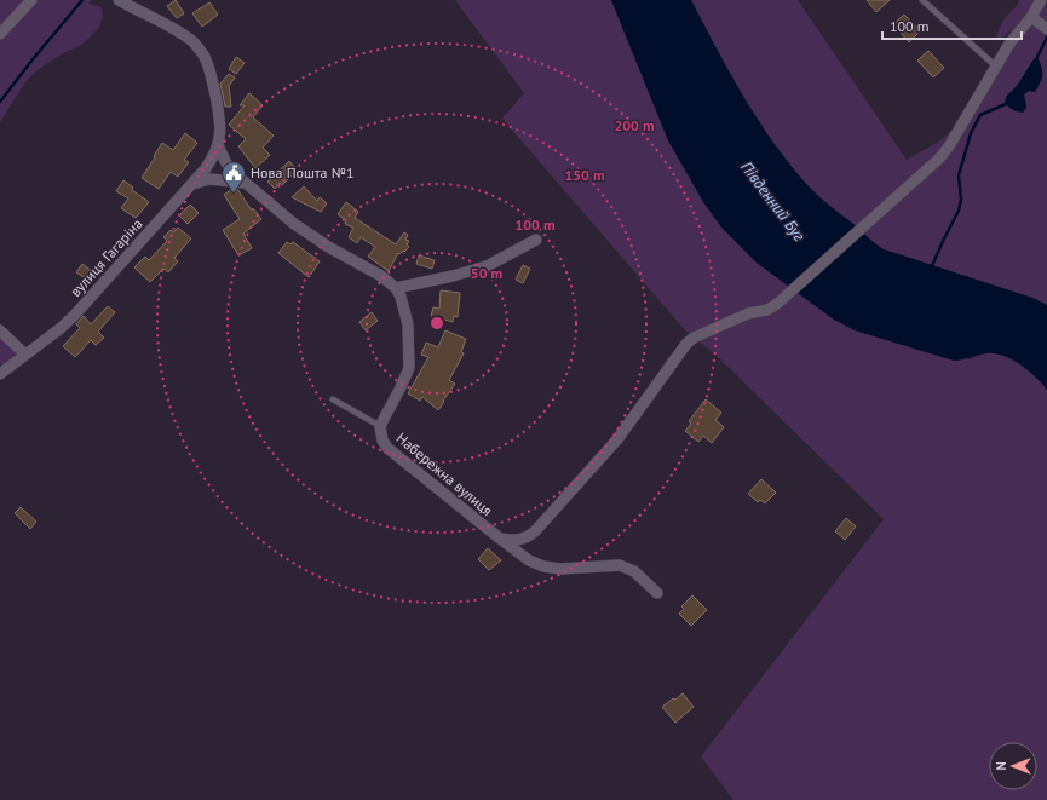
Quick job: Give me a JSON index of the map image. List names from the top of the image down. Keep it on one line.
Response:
{"streets":{"street":["вулиця Гагаріна","Набережна вулиця"]},"crossings":[["вулиця Гагаріна","Набережна вулиця"]],"water":["Південний Буг"],"places":{"public building":["Нова Пошта №1"]},"scale_bar":"100 m","north":"left","rings":["200 m","150 m","100 m","50 m"]}
